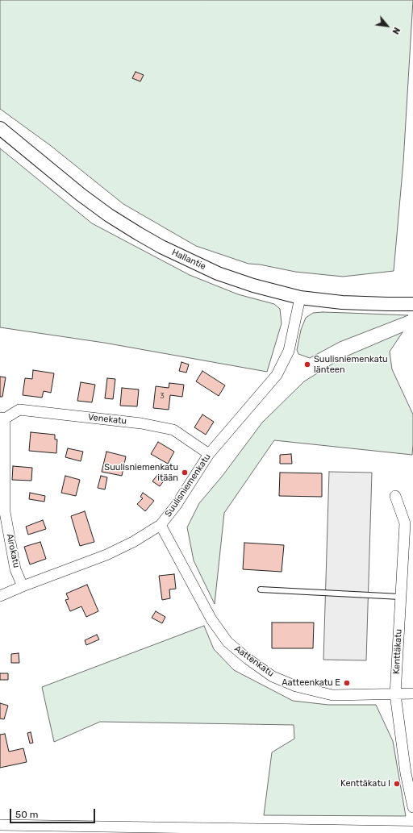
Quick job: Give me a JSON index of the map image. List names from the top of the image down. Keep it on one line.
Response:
{"streets":{"street":["Hallantie","Venekatu","Suulisniemenkatu","Airokatu","Kenttäkatu","Aattenkatu"]},"crossings":[["Hallantie","Suulisniemenkatu"],["Venekatu","Suulisniemenkatu"],["Venekatu","Airokatu"],["Suulisniemenkatu","Airokatu"],["Suulisniemenkatu","Aattenkatu"],["Kenttäkatu","Aattenkatu"]],"places":["Suulisniemenkatu länteen","Suulisniemenkatu itään","Aatteenkatu E","Kenttäkatu I"],"house_numbers":["3"],"scale_bar":"50 m","north":"bottom right"}
